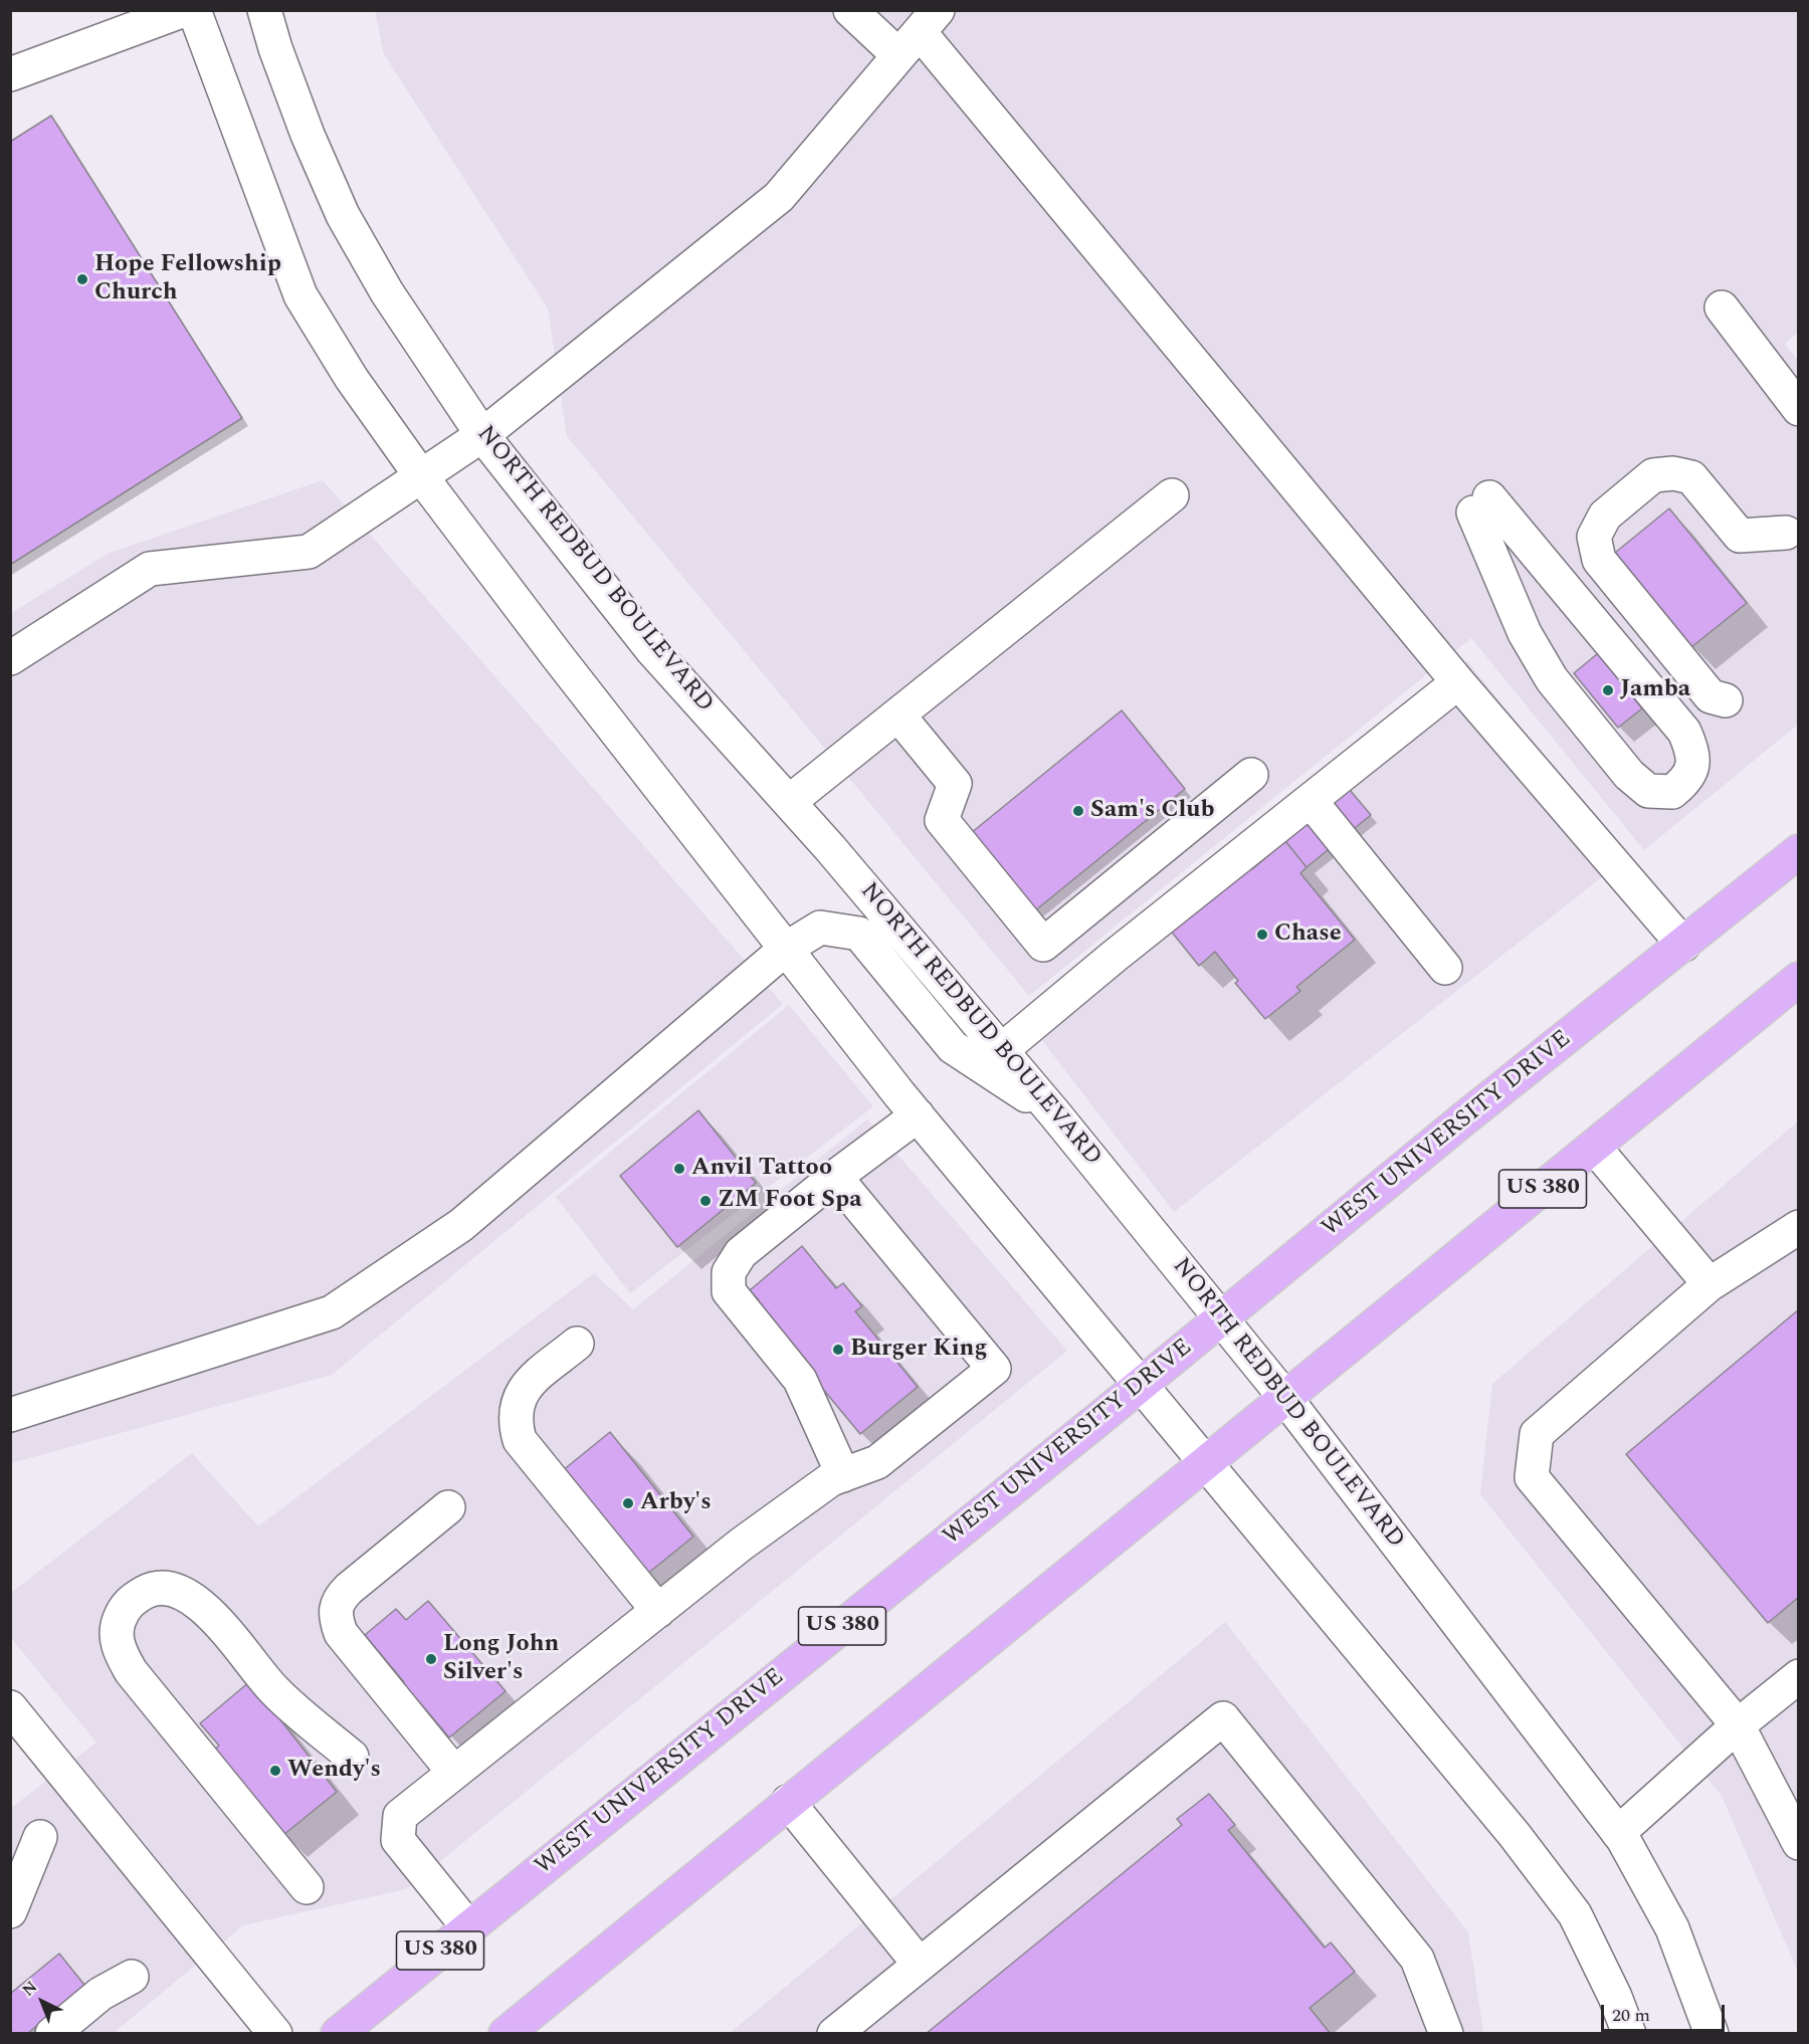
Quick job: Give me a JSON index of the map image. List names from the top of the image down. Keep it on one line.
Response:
{"streets":{"highway":["WEST UNIVERSITY DRIVE","US 380"],"street":["NORTH REDBUD BOULEVARD"]},"crossings":[["NORTH REDBUD BOULEVARD","WEST UNIVERSITY DRIVE"],["NORTH REDBUD BOULEVARD","US 380"]],"places":["Hope Fellowship Church","Jamba","Sam's Club","Chase","Anvil Tattoo","ZM Foot Spa","Burger King","Arby's","Long John Silver's","Wendy's"],"scale_bar":"20 m","north":"top left"}
